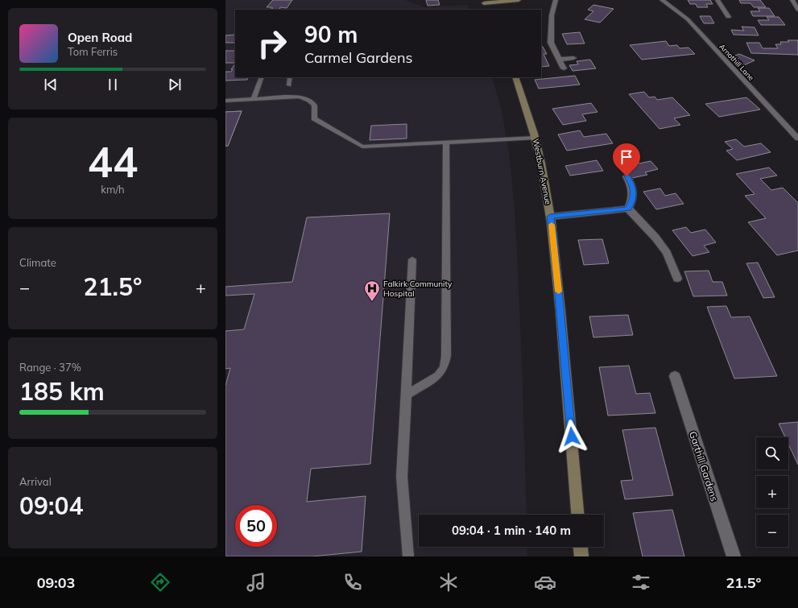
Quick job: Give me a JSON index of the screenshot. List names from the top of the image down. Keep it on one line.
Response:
{"streets":{"main road":["Westburn Avenue"],"street":["Garthill Gardens"],"lane":["Arnothill Lane"]},"places":{"hospital":["Falkirk Community Hospital"]},"page":{"turn":["90 m","Carmel Gardens"],"song":["Open Road","Tom Ferris"],"tile":[["44","km/h"],"Climate",["Range · 37%","185 km"],["Arrival","09:04"]],"heat":["−","21.5°","+"],"map_buttons":["+","−"],"limit":"50","trip":"09:04 · 1 min · 140 m","tabs":["09:03","21.5°"]}}
